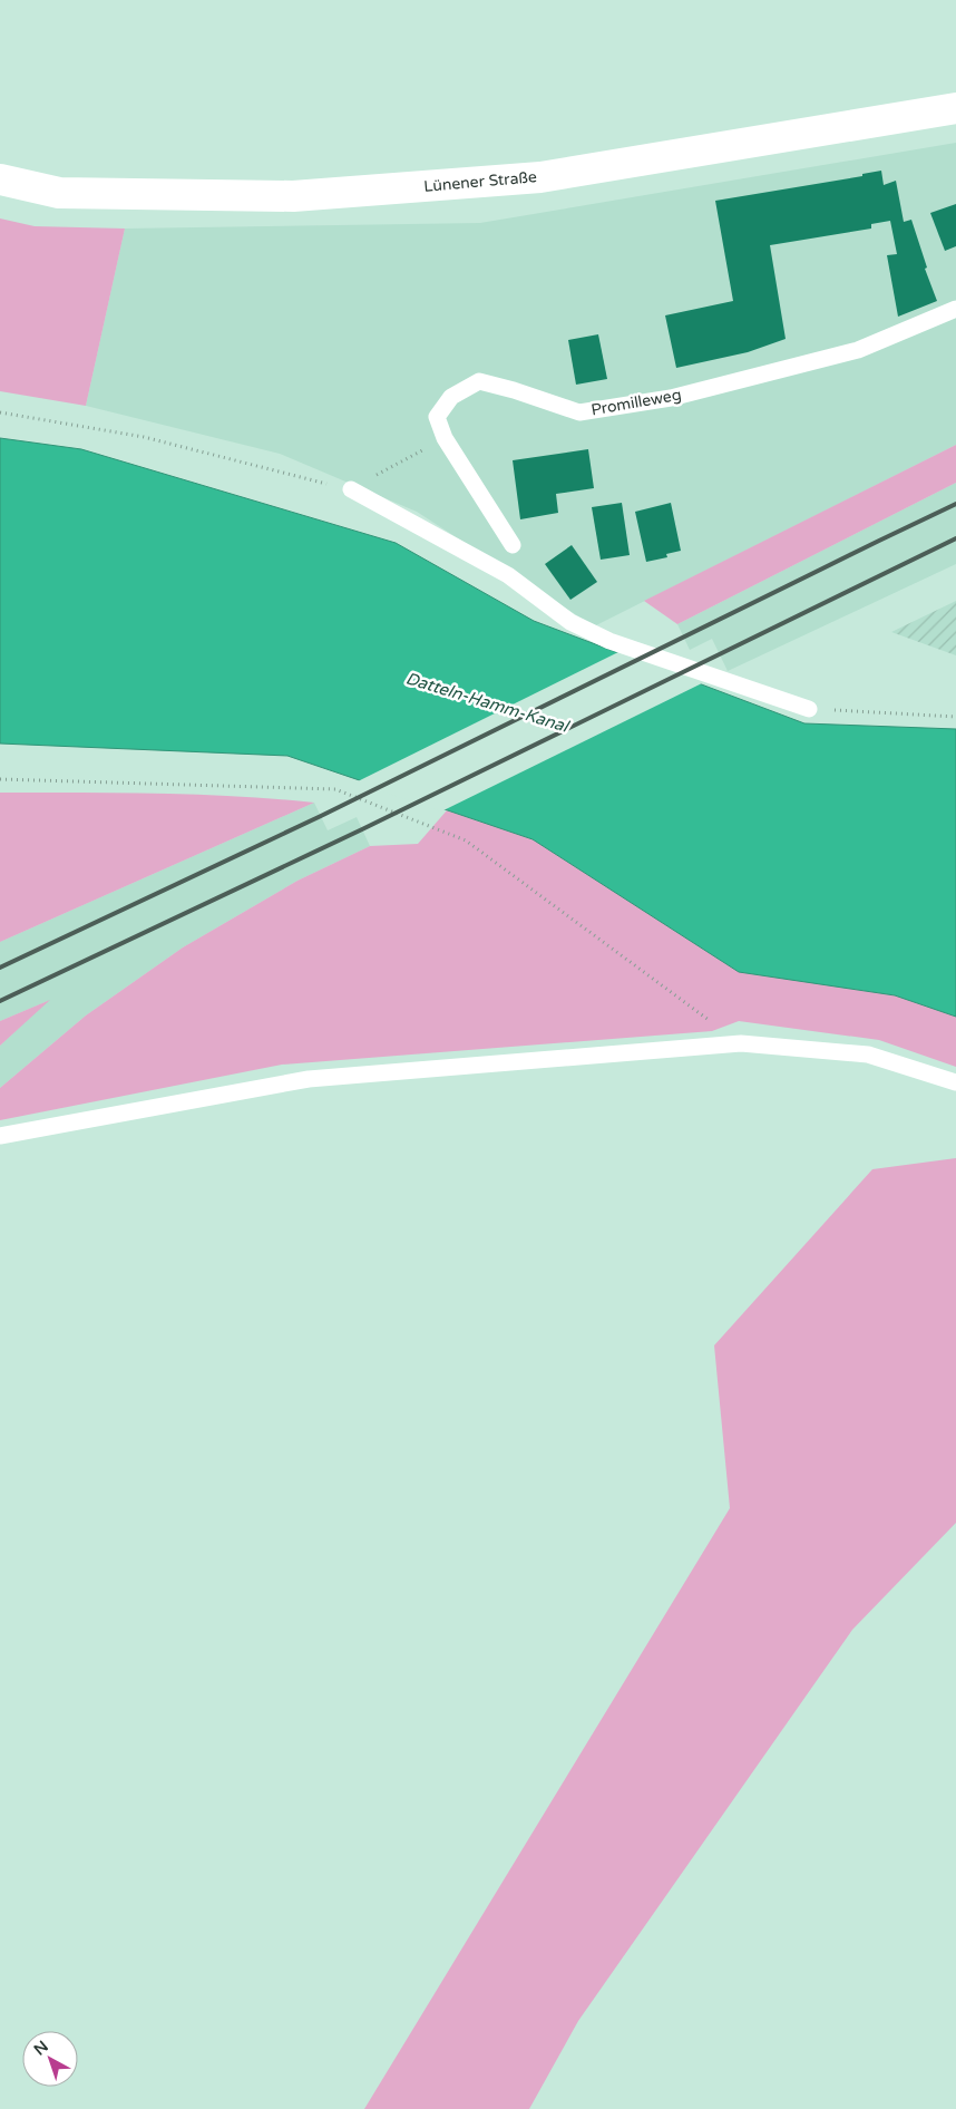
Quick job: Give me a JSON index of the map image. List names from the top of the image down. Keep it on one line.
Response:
{"streets":{"street":["Lünener Straße"],"lane":["Promilleweg"]},"water":["Datteln-Hamm-Kanal"],"north":"top left"}
